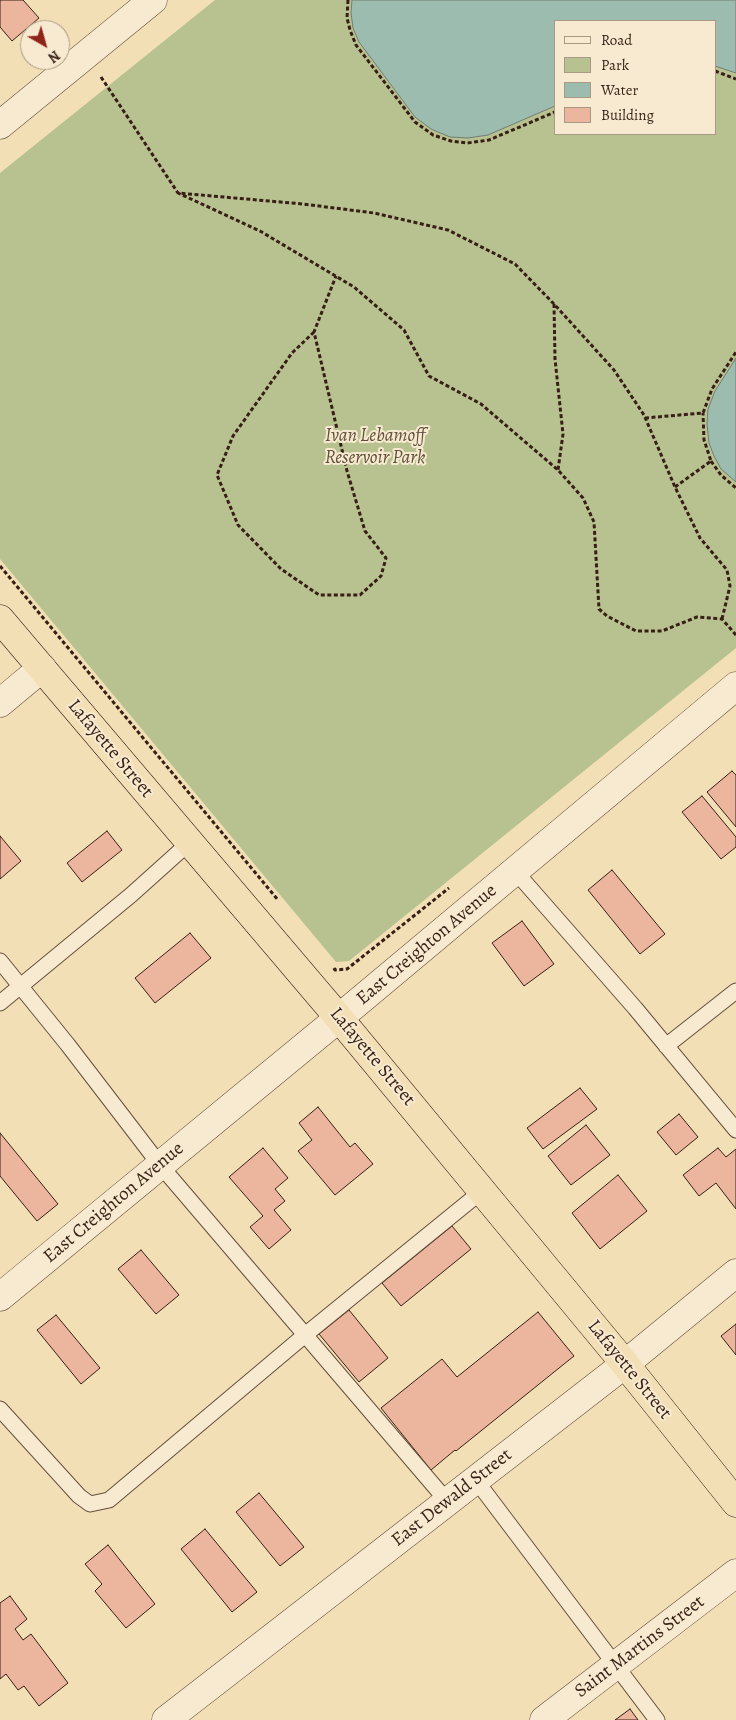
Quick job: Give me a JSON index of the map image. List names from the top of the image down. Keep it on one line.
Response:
{"streets":{"highway":["Lafayette Street"],"street":["East Creighton Avenue","East Dewald Street","Saint Martins Street"]},"crossings":[["Lafayette Street","East Creighton Avenue"],["Lafayette Street","East Dewald Street"]],"parks":["Ivan Lebamoff Reservoir Park"],"legend":["Road","Park","Water","Building"],"north":"bottom right"}
